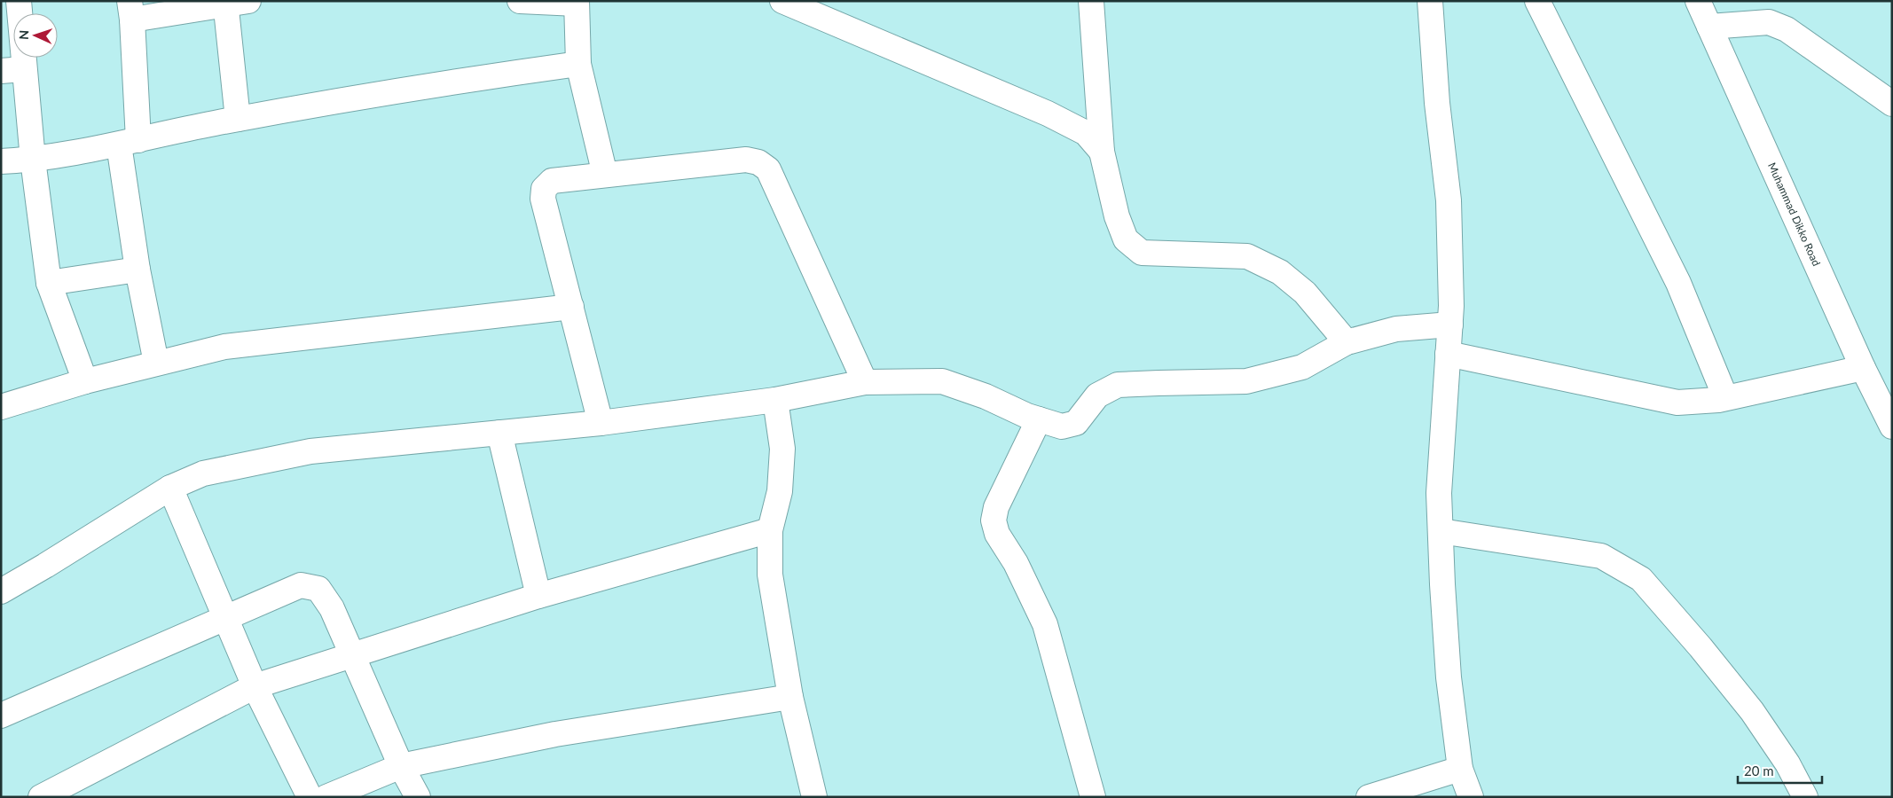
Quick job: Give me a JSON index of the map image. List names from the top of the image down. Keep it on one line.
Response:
{"streets":{"street":["Muhammad Dikko Road"]},"scale_bar":"20 m","north":"left"}
